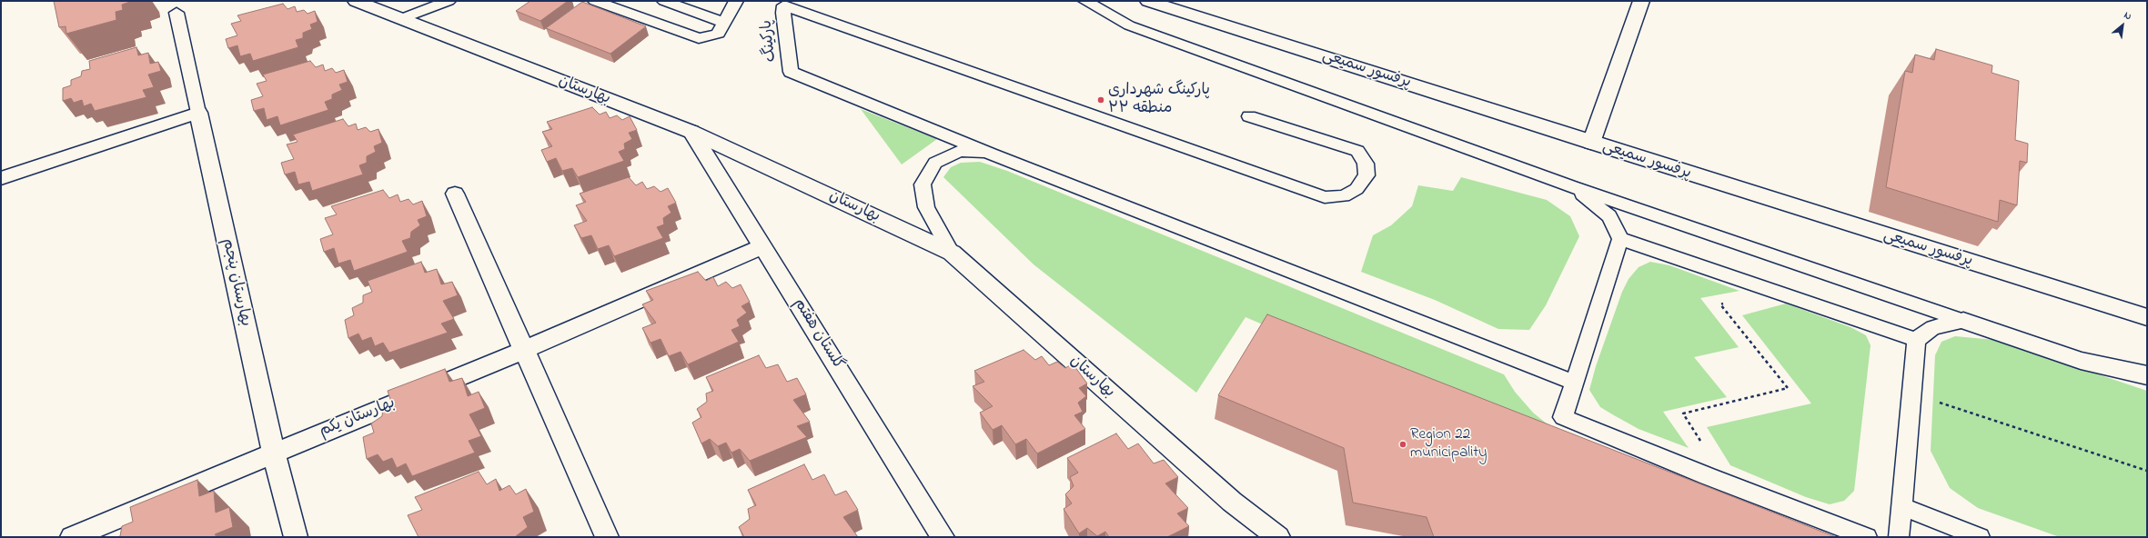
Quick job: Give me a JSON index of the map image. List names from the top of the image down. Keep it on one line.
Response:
{"streets":{"street":["پرفسور سمیعی","بهارستان","بهارستان پنجم","گلستان هفتم","بهارستان یکم"],"lane":["پارکینگ"]},"crossings":[["بهارستان","گلستان هفتم"],["بهارستان پنجم","بهارستان یکم"],["گلستان هفتم","بهارستان یکم"]],"places":["پارکینگ شهرداری منطقه ۲۲","Region 22 municipality"],"north":"top right"}
